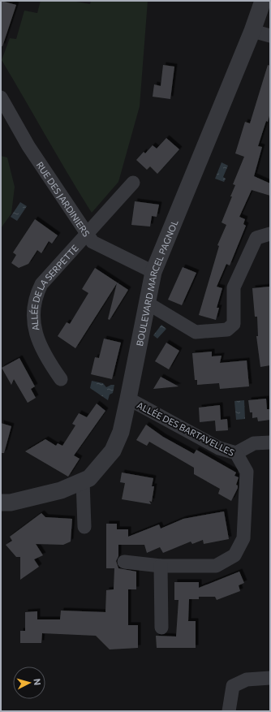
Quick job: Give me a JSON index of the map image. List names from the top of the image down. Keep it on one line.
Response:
{"streets":{"street":["RUE DES JARDINIERS","BOULEVARD MARCEL PAGNOL","ALLÉE DE LA SERPETTE","ALLÉE DES BARTAVELLES"]},"crossings":[["RUE DES JARDINIERS","BOULEVARD MARCEL PAGNOL"],["RUE DES JARDINIERS","ALLÉE DE LA SERPETTE"],["BOULEVARD MARCEL PAGNOL","ALLÉE DES BARTAVELLES"]],"north":"right"}
